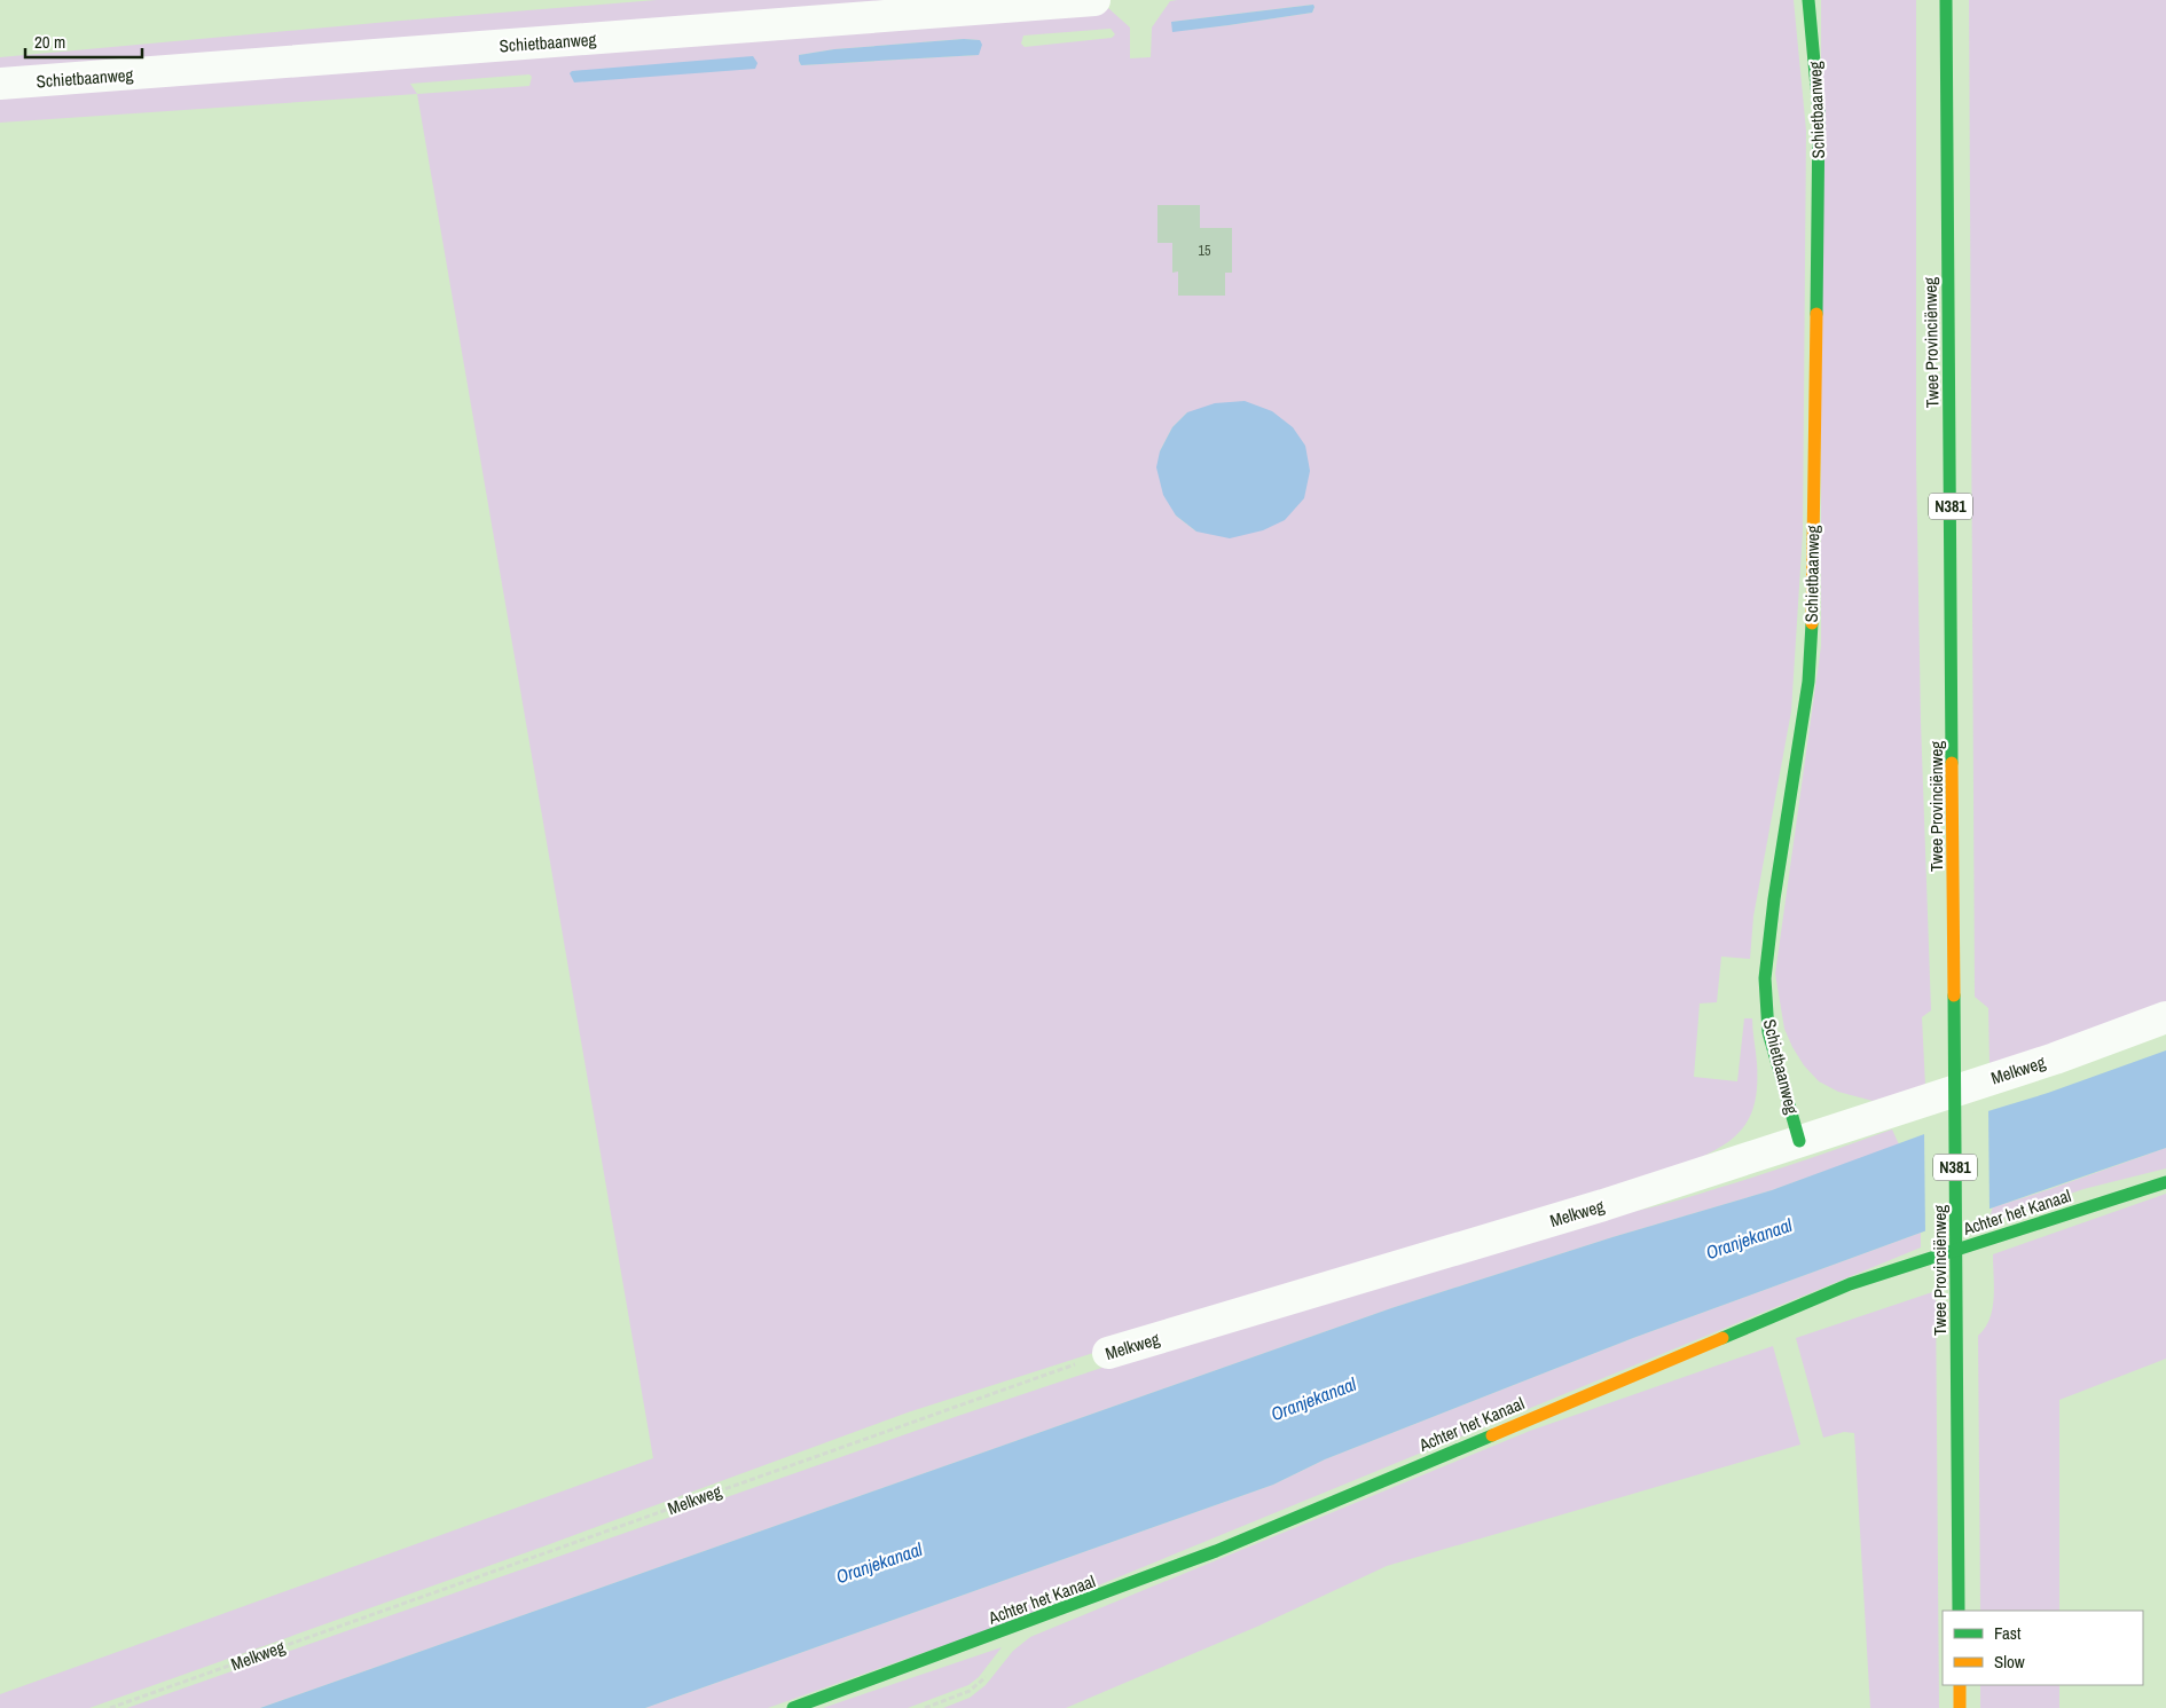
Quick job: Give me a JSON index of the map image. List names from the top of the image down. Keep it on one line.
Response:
{"streets":{"street":["Schietbaanweg","Twee Provinciënweg","N381","Melkweg","Achter het Kanaal"]},"crossings":[["Schietbaanweg","Melkweg"]],"water":["Oranjekanaal"],"house_numbers":["15"],"legend":["Fast","Slow"],"scale_bar":"20 m"}
